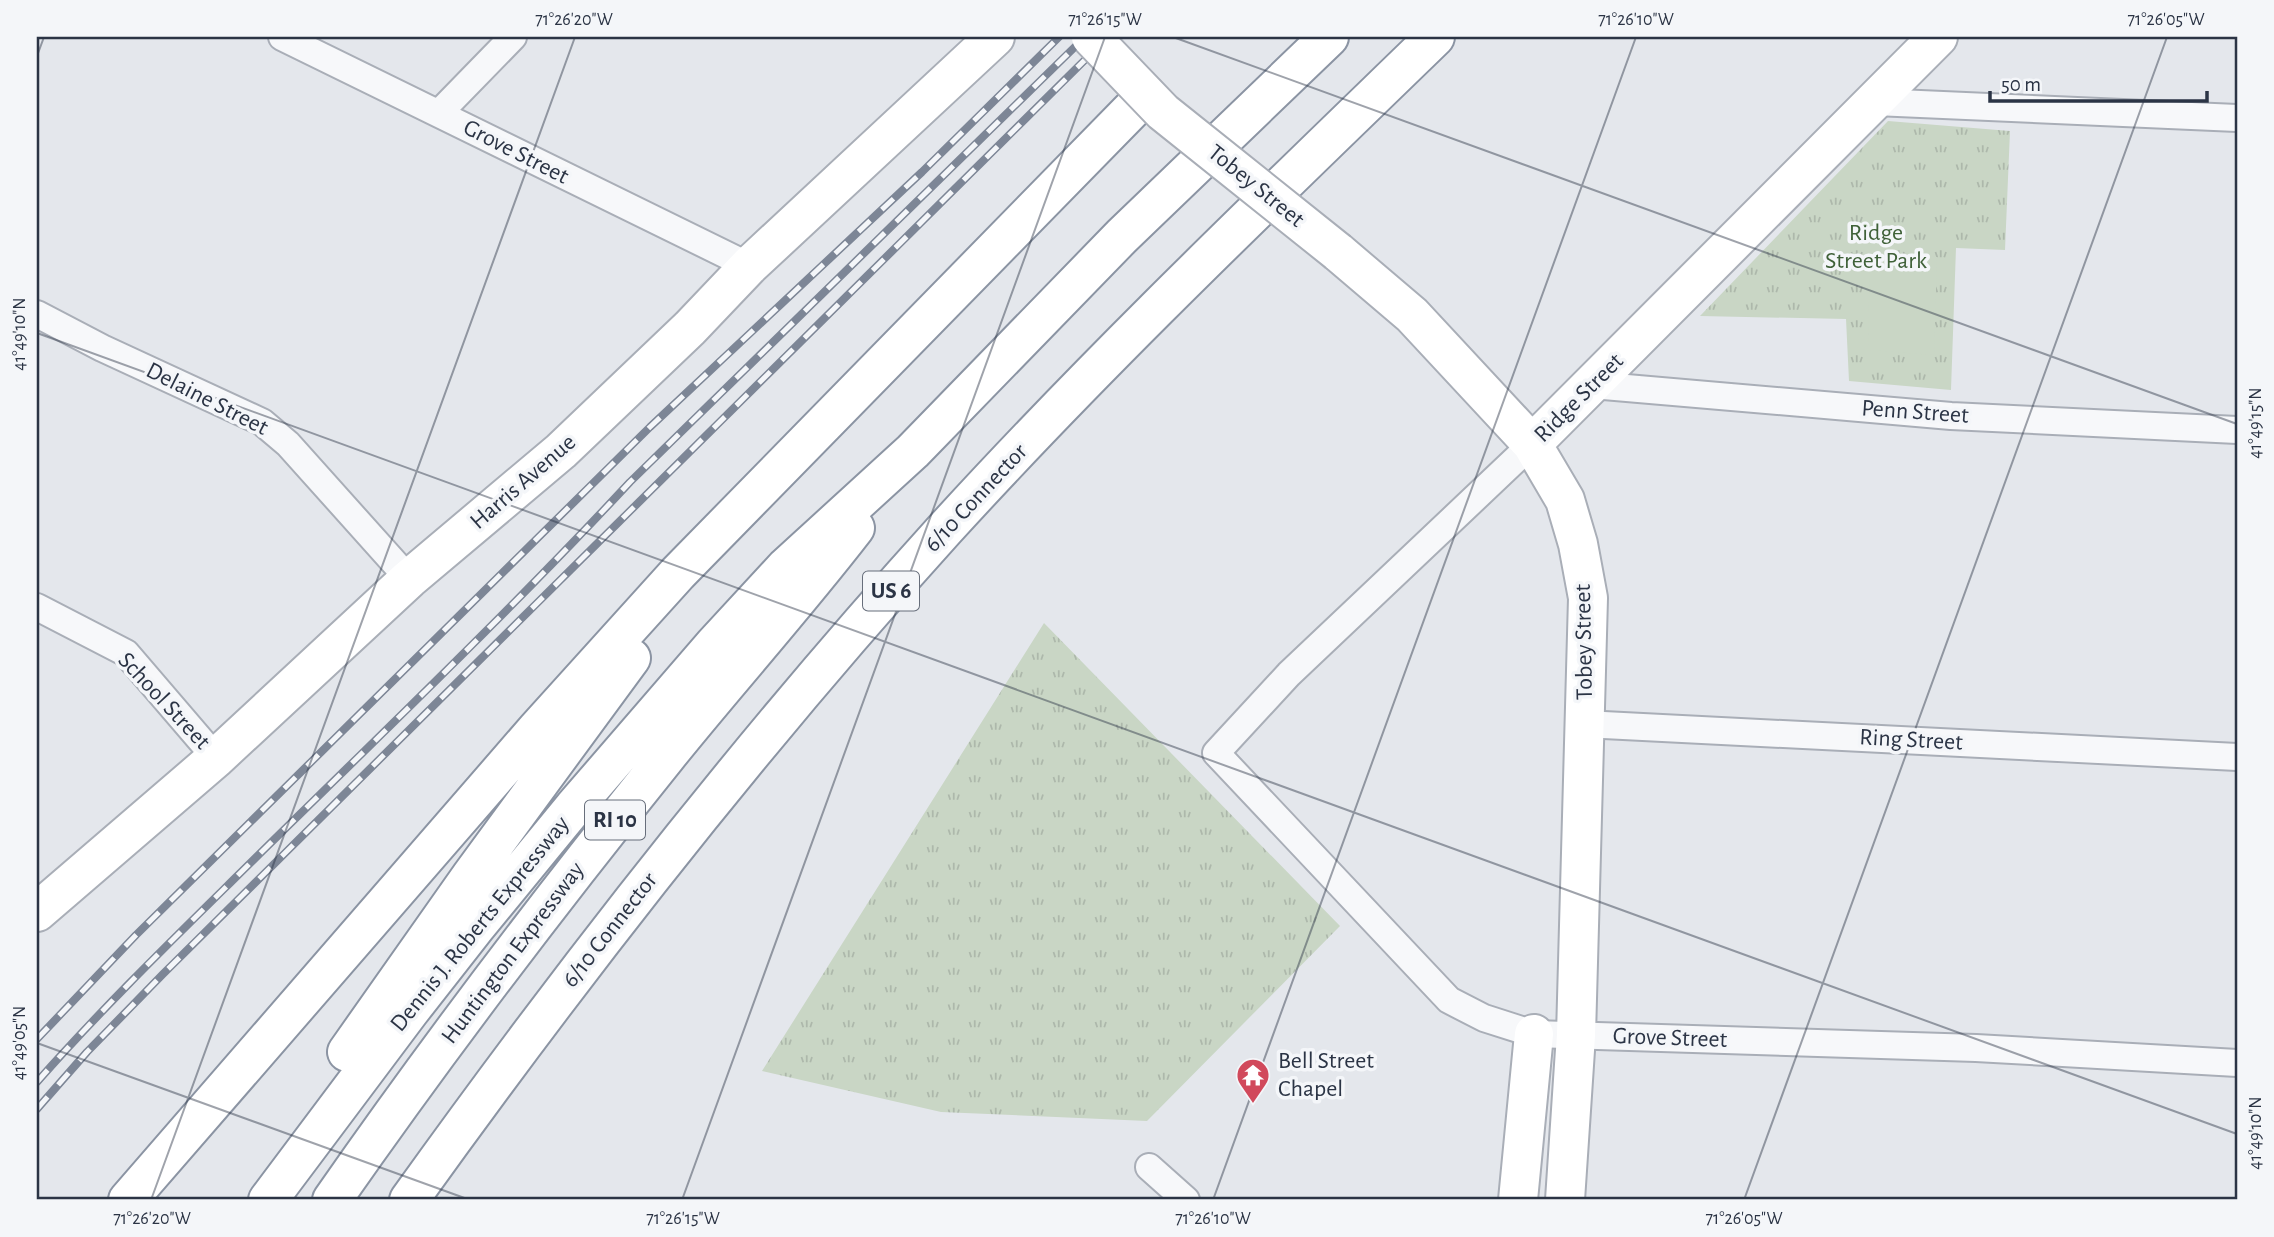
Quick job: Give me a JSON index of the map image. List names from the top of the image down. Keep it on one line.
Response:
{"streets":{"main road":["Tobey Street","Ridge Street","Harris Avenue","6/10 Connector","US 6","RI 10","Dennis J. Roberts Expressway","Huntington Expressway"],"street":["Grove Street","Delaine Street","Penn Street","School Street","Ring Street"]},"crossings":[["Grove Street","Tobey Street"],["Grove Street","Ridge Street"],["Grove Street","Harris Avenue"],["Tobey Street","Ridge Street"],["Tobey Street","Ring Street"],["Ridge Street","Penn Street"],["Delaine Street","Harris Avenue"],["Harris Avenue","School Street"],["Dennis J. Roberts Expressway","Huntington Expressway"]],"parks":["Ridge Street Park"],"places":{"temple":["Bell Street Chapel"]},"scale_bar":"50 m","coordinates":["71°26'20\"W","71°26'15\"W","71°26'10\"W","71°26'05\"W","41°49'10\"N","41°49'15\"N","41°49'05\"N"]}
